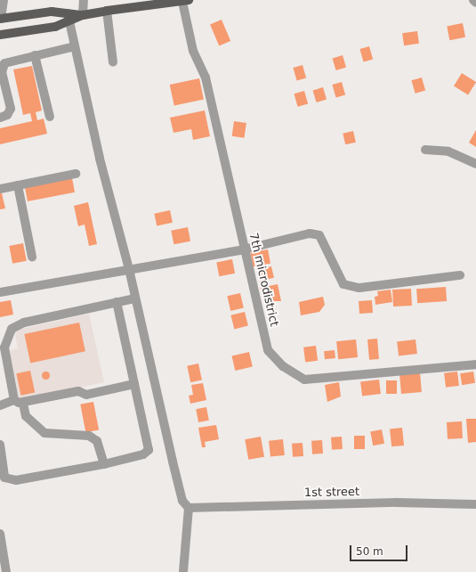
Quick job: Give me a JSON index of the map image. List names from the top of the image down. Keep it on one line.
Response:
{"streets":{"street":["7th microdistrict","1st street"]},"scale_bar":"50 m"}
